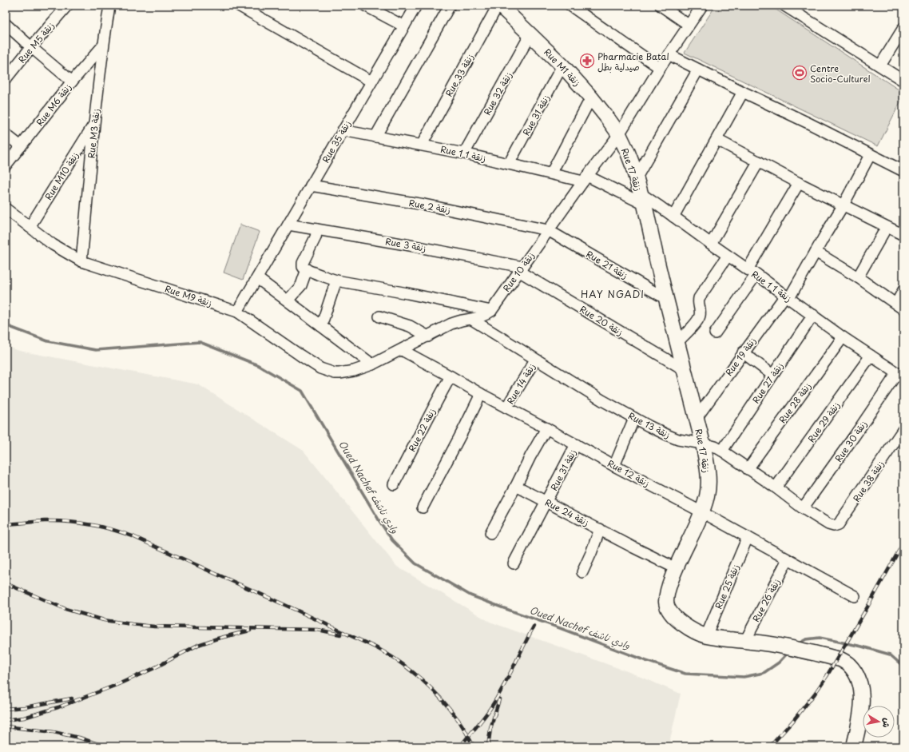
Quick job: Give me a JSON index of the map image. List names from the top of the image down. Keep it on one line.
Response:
{"streets":{"street":["Rue M5 زنقة","Rue M1 زنقة","Rue 33 زنقة","Rue 32 زنقة","Rue M6 زنقة","Rue 31 زنقة","Rue M3 زنقة","Rue 35 زنقة","Rue 1 زنقة 1","Rue 17 زنقة","Rue M10 زنقة","Rue 2 زنقة","Rue 3 زنقة","Rue 21 زنقة","Rue 10 زنقة","Rue M9 زنقة","Rue 20 زنقة","Rue 19 زنقة","Rue 27 زنقة","Rue 14 زنقة","Rue 28 زنقة","Rue 29 زنقة","Rue 13 زنقة","Rue 22 زنقة","Rue 30 زنقة","Rue 12 زنقة","Rue 38 زنقة","Rue 24 زنقة","Rue 25 زنقة","Rue 26 زنقة"]},"crossings":[["Rue M1 زنقة","Rue 32 زنقة"],["Rue M1 زنقة","Rue 31 زنقة"],["Rue M1 زنقة","Rue 17 زنقة"],["Rue M1 زنقة","Rue 10 زنقة"],["Rue 33 زنقة","Rue 1 زنقة 1"],["Rue 32 زنقة","Rue 1 زنقة 1"],["Rue M6 زنقة","Rue M3 زنقة"],["Rue 31 زنقة","Rue 1 زنقة 1"],["Rue 31 زنقة","Rue 12 زنقة"],["Rue 31 زنقة","Rue 24 زنقة"],["Rue M3 زنقة","Rue M10 زنقة"],["Rue M3 زنقة","Rue M9 زنقة"],["Rue 35 زنقة","Rue 1 زنقة 1"],["Rue 35 زنقة","Rue 2 زنقة"],["Rue 35 زنقة","Rue 3 زنقة"],["Rue 35 زنقة","Rue M9 زنقة"],["Rue 1 زنقة 1","Rue 17 زنقة"],["Rue 1 زنقة 1","Rue 10 زنقة"],["Rue 1 زنقة 1","Rue 19 زنقة"],["Rue 1 زنقة 1","Rue 27 زنقة"],["Rue 1 زنقة 1","Rue 28 زنقة"],["Rue 1 زنقة 1","Rue 29 زنقة"],["Rue 1 زنقة 1","Rue 30 زنقة"],["Rue 17 زنقة","Rue 21 زنقة"],["Rue 17 زنقة","Rue 10 زنقة"],["Rue 17 زنقة","Rue 20 زنقة"],["Rue 17 زنقة","Rue 19 زنقة"],["Rue 17 زنقة","Rue 13 زنقة"],["Rue 17 زنقة","Rue 12 زنقة"],["Rue 17 زنقة","Rue 24 زنقة"],["Rue 17 زنقة","Rue 25 زنقة"],["Rue 17 زنقة","Rue 26 زنقة"],["Rue M10 زنقة","Rue M9 زنقة"],["Rue 2 زنقة","Rue 21 زنقة"],["Rue 2 زنقة","Rue 10 زنقة"],["Rue 3 زنقة","Rue 10 زنقة"],["Rue 3 زنقة","Rue 20 زنقة"],["Rue 21 زنقة","Rue 10 زنقة"],["Rue 10 زنقة","Rue M9 زنقة"],["Rue 10 زنقة","Rue 20 زنقة"],["Rue 10 زنقة","Rue 13 زنقة"],["Rue 10 زنقة","Rue 12 زنقة"],["Rue 27 زنقة","Rue 13 زنقة"],["Rue 14 زنقة","Rue 13 زنقة"],["Rue 14 زنقة","Rue 12 زنقة"],["Rue 28 زنقة","Rue 13 زنقة"],["Rue 29 زنقة","Rue 13 زنقة"],["Rue 13 زنقة","Rue 30 زنقة"],["Rue 13 زنقة","Rue 38 زنقة"],["Rue 22 زنقة","Rue 12 زنقة"],["Rue 12 زنقة","Rue 25 زنقة"],["Rue 12 زنقة","Rue 26 زنقة"]],"districts":["HAY NGADI"],"water":["Oued Nachef وادي ناشف"],"places":{"pharmacy":["Pharmacie Batal صيدلية بطل"],"sports":["Centre Socio-Culturel"]},"north":"right"}
